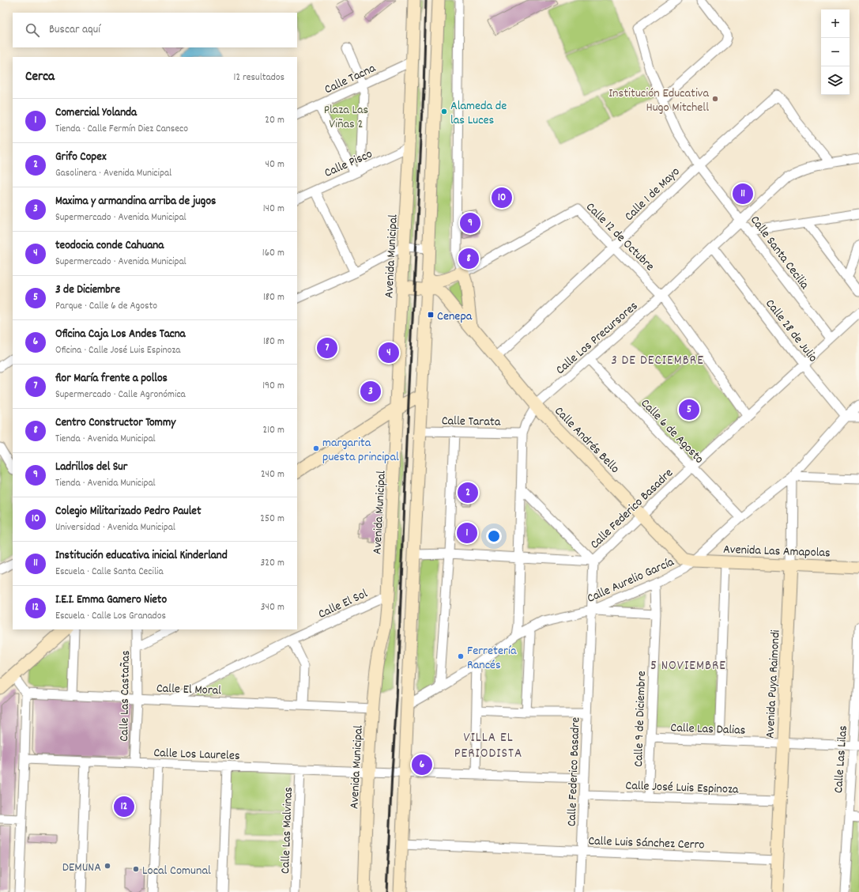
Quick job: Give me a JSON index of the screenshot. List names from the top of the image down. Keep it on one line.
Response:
{"streets":{"main road":["Calle 12 de Octubre","Avenida Municipal","Calle Andrés Bello","Avenida Las Amapolas","Avenida Puya Raimondi"],"street":["Calle Tacna","Calle Pisco","Calle 1 de Mayo","Calle Santa Cecilia","Calle 28 de Julio","Calle Los Precursores","Calle Tarata","Calle 6 de Agosto","Calle Federico Basadre","Calle Aurelio García","Calle El Sol","Calle El Moral","Calle Las Castañas","Calle 9 de Diciembre","Calle Las Dalias","Calle Los Laureles","Calle Las Lilas","Calle José Luis Espinoza","Calle Las Malvinas","Calle Luis Sánchez Cerro"]},"crossings":[["Calle Tacna","Avenida Municipal"],["Calle Pisco","Avenida Municipal"],["Calle 1 de Mayo","Calle 12 de Octubre"],["Calle 1 de Mayo","Calle Santa Cecilia"],["Calle 1 de Mayo","Calle Los Precursores"],["Calle 1 de Mayo","Calle Andrés Bello"],["Calle 12 de Octubre","Calle Los Precursores"],["Calle 12 de Octubre","Calle Federico Basadre"],["Calle Santa Cecilia","Calle Los Precursores"],["Calle Santa Cecilia","Calle Federico Basadre"],["Avenida Municipal","Calle Andrés Bello"],["Avenida Municipal","Calle El Sol"],["Avenida Municipal","Calle El Moral"],["Avenida Municipal","Calle Los Laureles"],["Calle 28 de Julio","Calle Los Precursores"],["Calle 28 de Julio","Calle Federico Basadre"],["Calle 28 de Julio","Calle Aurelio García"],["Calle Los Precursores","Calle Tarata"],["Calle Los Precursores","Calle 6 de Agosto"],["Calle Los Precursores","Calle Andrés Bello"],["Calle Los Precursores","Calle Aurelio García"],["Calle 6 de Agosto","Calle Federico Basadre"],["Calle 6 de Agosto","Calle Aurelio García"],["Calle Andrés Bello","Calle Federico Basadre"],["Calle Andrés Bello","Avenida Las Amapolas"],["Calle Andrés Bello","Calle Aurelio García"],["Calle Federico Basadre","Calle Aurelio García"],["Calle Federico Basadre","Calle José Luis Espinoza"],["Calle Federico Basadre","Calle Luis Sánchez Cerro"],["Avenida Las Amapolas","Calle Aurelio García"],["Avenida Las Amapolas","Avenida Puya Raimondi"],["Calle Aurelio García","Avenida Puya Raimondi"],["Calle Aurelio García","Calle 9 de Diciembre"],["Calle El Sol","Calle El Moral"],["Avenida Puya Raimondi","Calle Las Dalias"],["Avenida Puya Raimondi","Calle José Luis Espinoza"],["Avenida Puya Raimondi","Calle Luis Sánchez Cerro"],["Calle El Moral","Calle Las Castañas"],["Calle Las Castañas","Calle Los Laureles"],["Calle 9 de Diciembre","Calle Las Dalias"],["Calle 9 de Diciembre","Calle José Luis Espinoza"],["Calle Las Dalias","Calle Las Lilas"],["Calle Los Laureles","Calle Las Malvinas"]],"districts":["3 DE DECIEMBRE","5 NOVIEMBRE","VILLA EL PERIODISTA"],"parks":["Plaza Las Viñas 2"],"places":{"other":["Institución Educativa Hugo Mitchell","Alameda de las Luces","margarita puesta principal","Ferretería Rancés","DEMUNA","Local Comunal"],"transit":["Cenepa"]},"page":{"map_buttons":["+","−"],"search":"Buscar aquí","heading":["Cerca","12 resultados"],"list":[{"mark":"1","name":"Comercial Yolanda","note":"Tienda · Calle Fermín Diez Canseco","value":"20 m"},{"mark":"2","name":"Grifo Copex","note":"Gasolinera · Avenida Municipal","value":"40 m"},{"mark":"3","name":"Maxima y armandina arriba de jugos","note":"Supermercado · Avenida Municipal","value":"140 m"},{"mark":"4","name":"teodocia conde Cahuana","note":"Supermercado · Avenida Municipal","value":"160 m"},{"mark":"5","name":"3 de Diciembre","note":"Parque · Calle 6 de Agosto","value":"180 m"},{"mark":"6","name":"Oficina Caja Los Andes Tacna","note":"Oficina · Calle José Luis Espinoza","value":"180 m"},{"mark":"7","name":"flor María frente a pollos","note":"Supermercado · Calle Agronómica","value":"190 m"},{"mark":"8","name":"Centro Constructor Tommy","note":"Tienda · Avenida Municipal","value":"210 m"},{"mark":"9","name":"Ladrillos del Sur","note":"Tienda · Avenida Municipal","value":"240 m"},{"mark":"10","name":"Colegio Militarizado Pedro Paulet","note":"Universidad · Avenida Municipal","value":"250 m"},{"mark":"11","name":"Institución educativa inicial Kinderland","note":"Escuela · Calle Santa Cecilia","value":"320 m"},{"mark":"12","name":"I.E.I. Emma Gamero Nieto","note":"Escuela · Calle Los Granados","value":"340 m"}],"pins":["11","10","9","8","7","4","3","5","2","1","6","12"]}}
